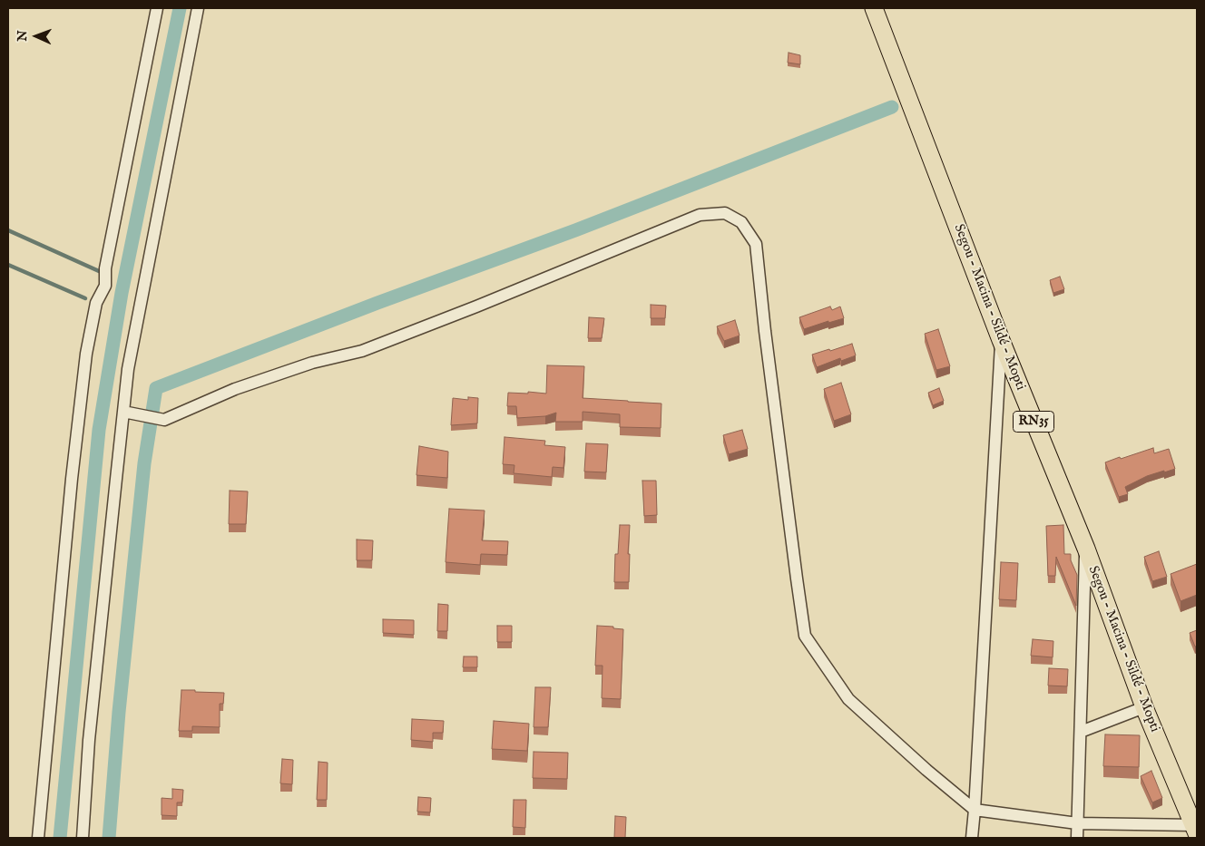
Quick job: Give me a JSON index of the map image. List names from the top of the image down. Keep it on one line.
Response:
{"streets":{"main road":["Segou - Macina - Sildé - Mopti","RN35"]},"north":"left"}
